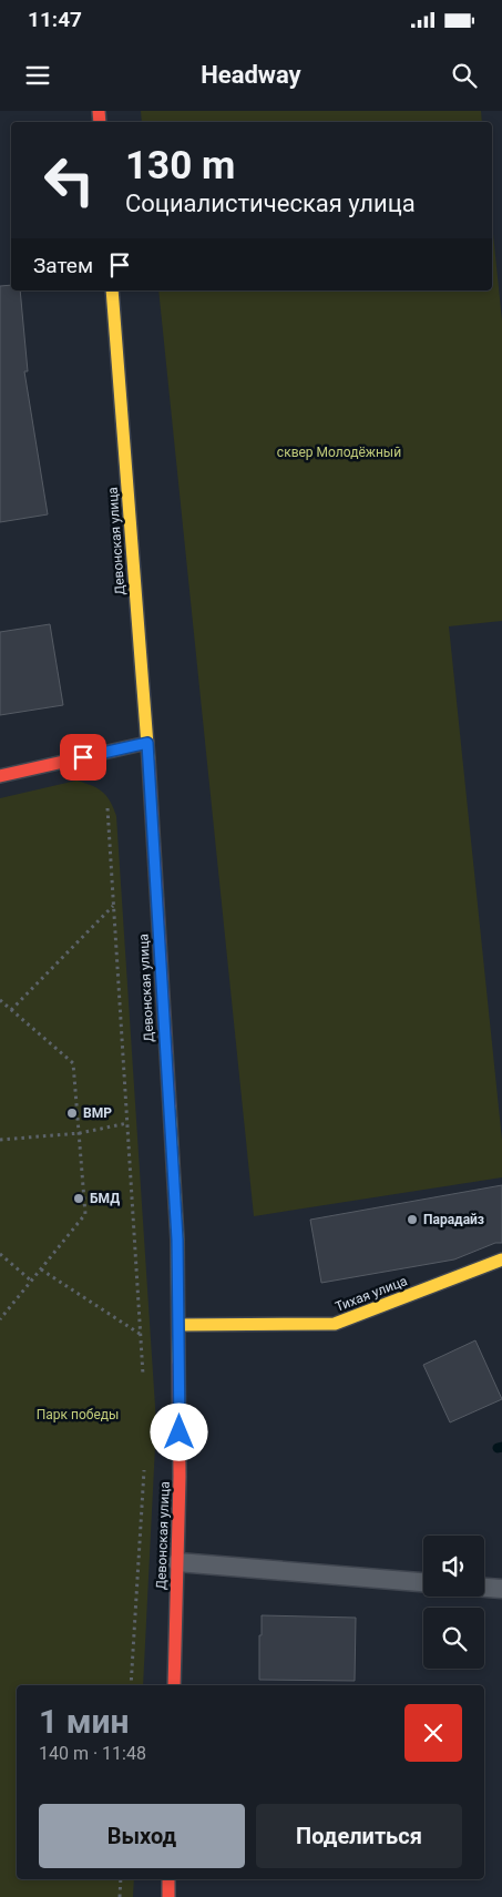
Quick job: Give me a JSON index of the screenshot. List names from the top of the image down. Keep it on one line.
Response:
{"streets":{"main road":["Девонская улица","Тихая улица"]},"crossings":[["Девонская улица","Тихая улица"]],"parks":["сквер Молодёжный","Парк победы"],"places":["BMP","БМД","Парадайз"],"page":{"status":"11:47","header":"Headway","turn":["130 m","Социалистическая улица"],"then":"Затем","heading":["1 мин","140 m · 11:48"],"buttons":["Выход","Поделиться"]}}
